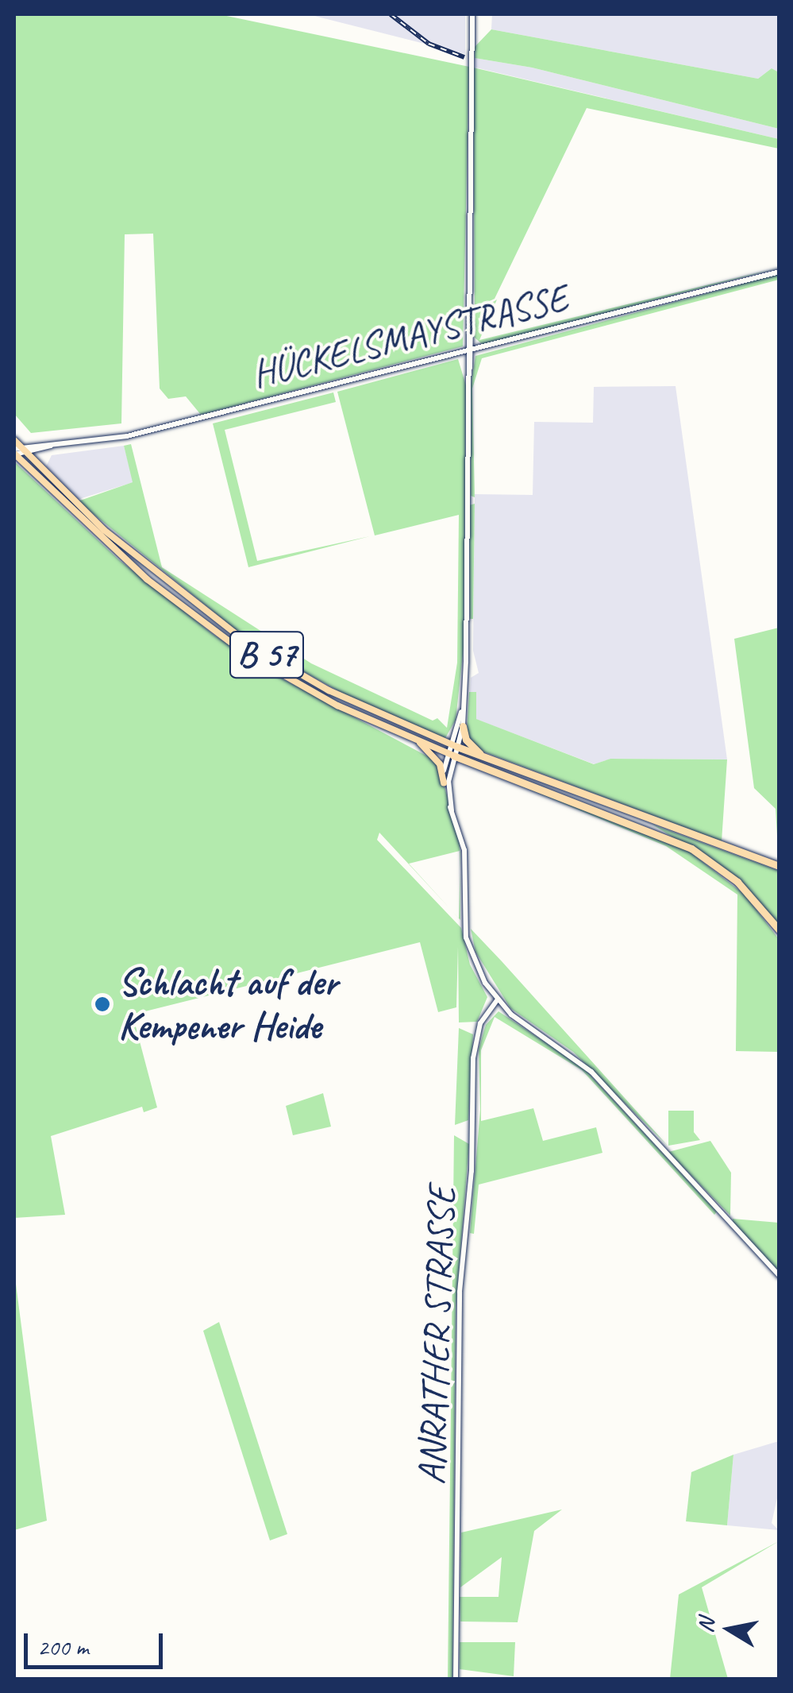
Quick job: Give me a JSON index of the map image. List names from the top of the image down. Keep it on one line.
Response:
{"streets":{"main road":["HÜCKELSMAYSTRASSE","B 57","ANRATHER STRASSE"]},"crossings":[["HÜCKELSMAYSTRASSE","B 57"]],"places":["Schlacht auf der Kempener Heide"],"scale_bar":"200 m","north":"left"}
